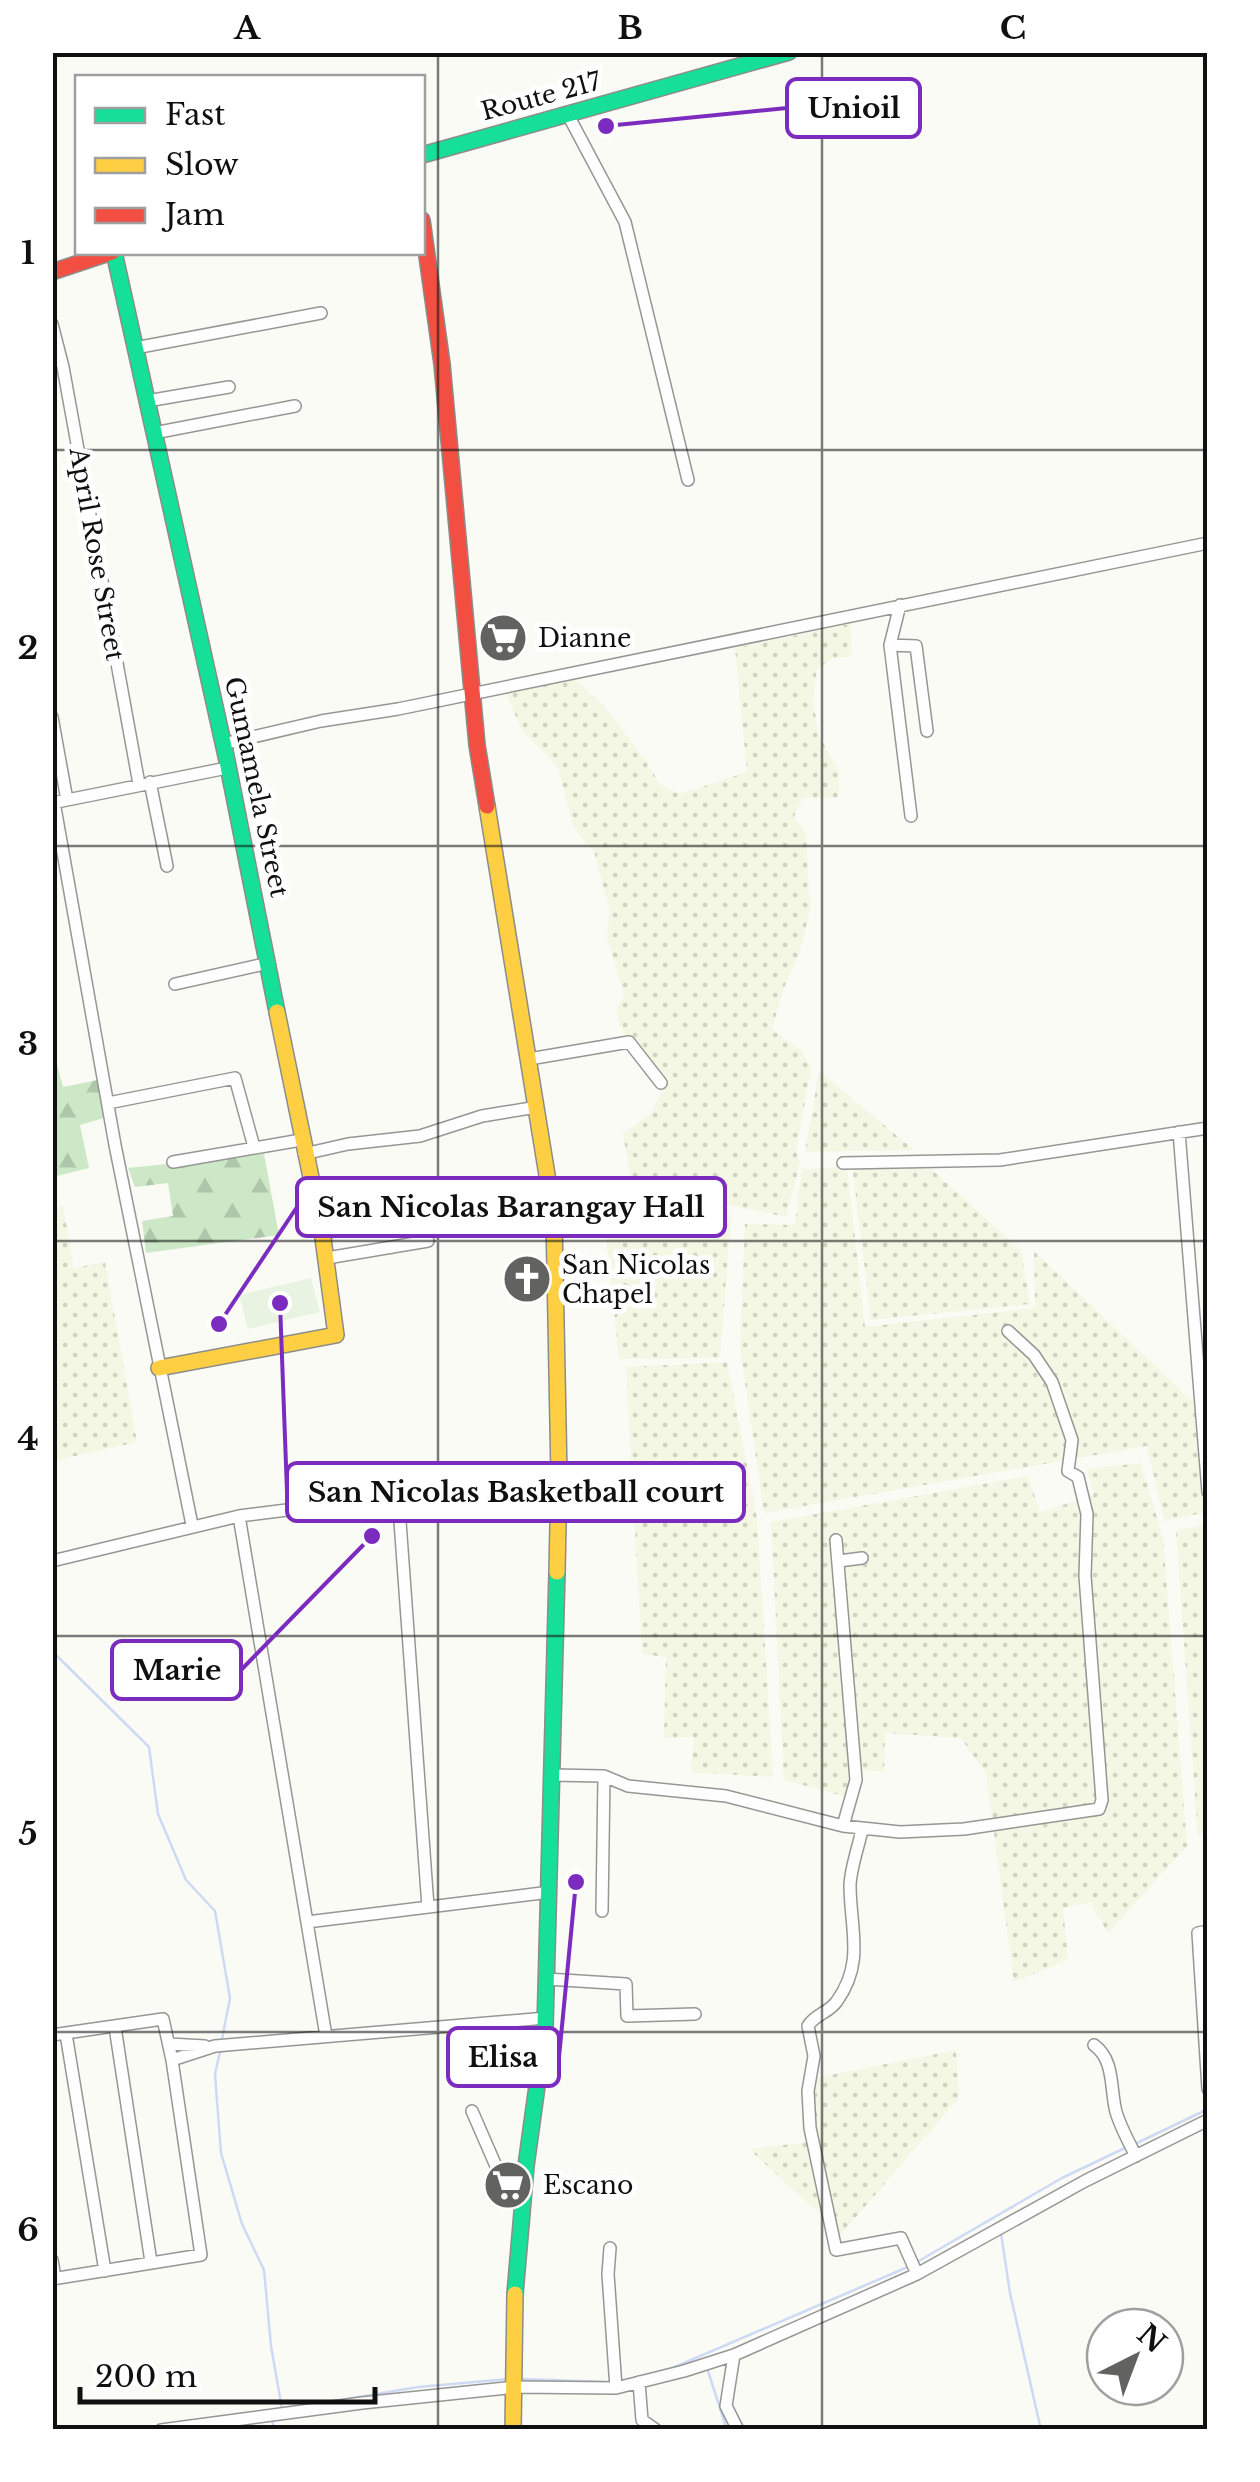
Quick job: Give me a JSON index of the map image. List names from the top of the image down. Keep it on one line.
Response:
{"streets":{"street":["Route 217","April Rose Street","Gumamela Street"]},"places":{"other":["Unioil","San Nicolas Basketball court","San Nicolas Barangay Hall","Marie","Elisa"],"supermarket":["Dianne","Escano"],"church":["San Nicolas Chapel"]},"legend":["Fast","Slow","Jam"],"scale_bar":"200 m","north":"top right","grid":{"columns":["A","B","C"],"rows":["1","2","3","4","5","6"]}}
